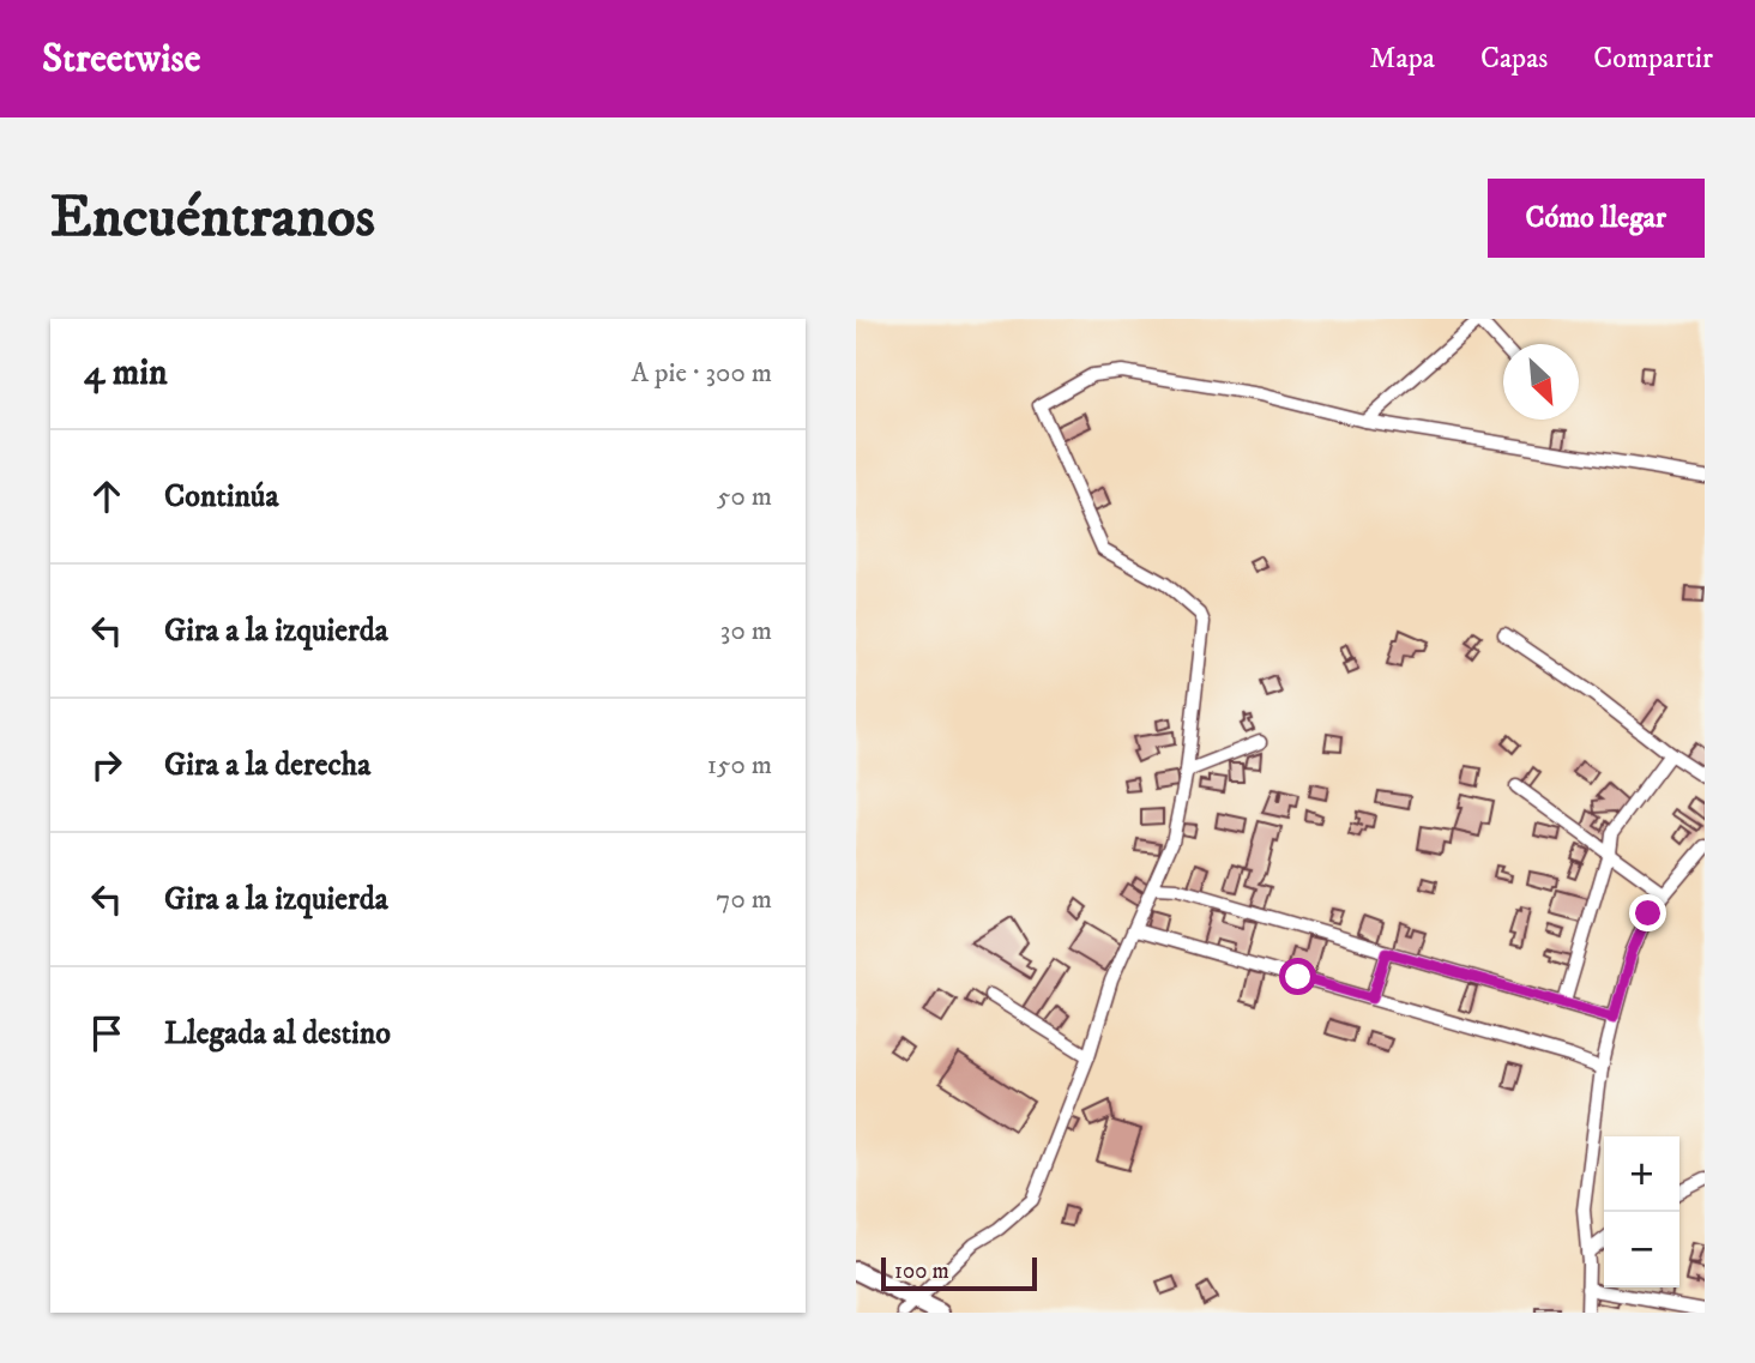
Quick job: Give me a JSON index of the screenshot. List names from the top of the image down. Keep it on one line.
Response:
{"scale_bar":"100 m","north":"bottom right","page":{"header":"Streetwise","nav":["Mapa","Capas","Compartir"],"buttons":"Cómo llegar","title":"Encuéntranos","heading":["4 min","A pie · 300 m"],"list":[["Continúa","50 m"],["Gira a la izquierda","30 m"],["Gira a la derecha","150 m"],["Gira a la izquierda","70 m"],"Llegada al destino"],"map_buttons":["+","−"],"scale":"100 m"}}
